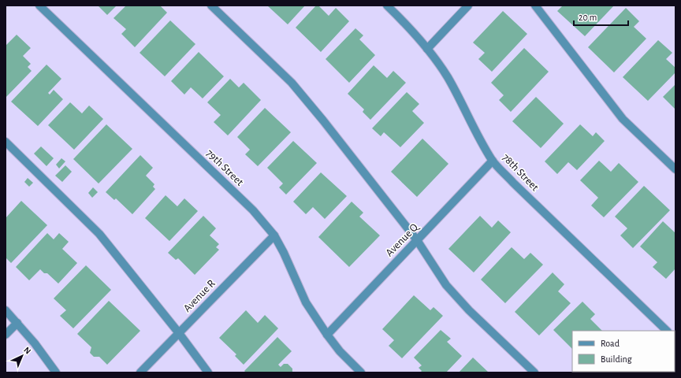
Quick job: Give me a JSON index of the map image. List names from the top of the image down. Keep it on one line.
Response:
{"streets":{"street":["79th Street","78th Street","Avenue Q","Avenue R"]},"crossings":[["79th Street","Avenue Q"],["79th Street","Avenue R"],["78th Street","Avenue Q"]],"legend":["Road","Building"],"scale_bar":"20 m","north":"top right"}
